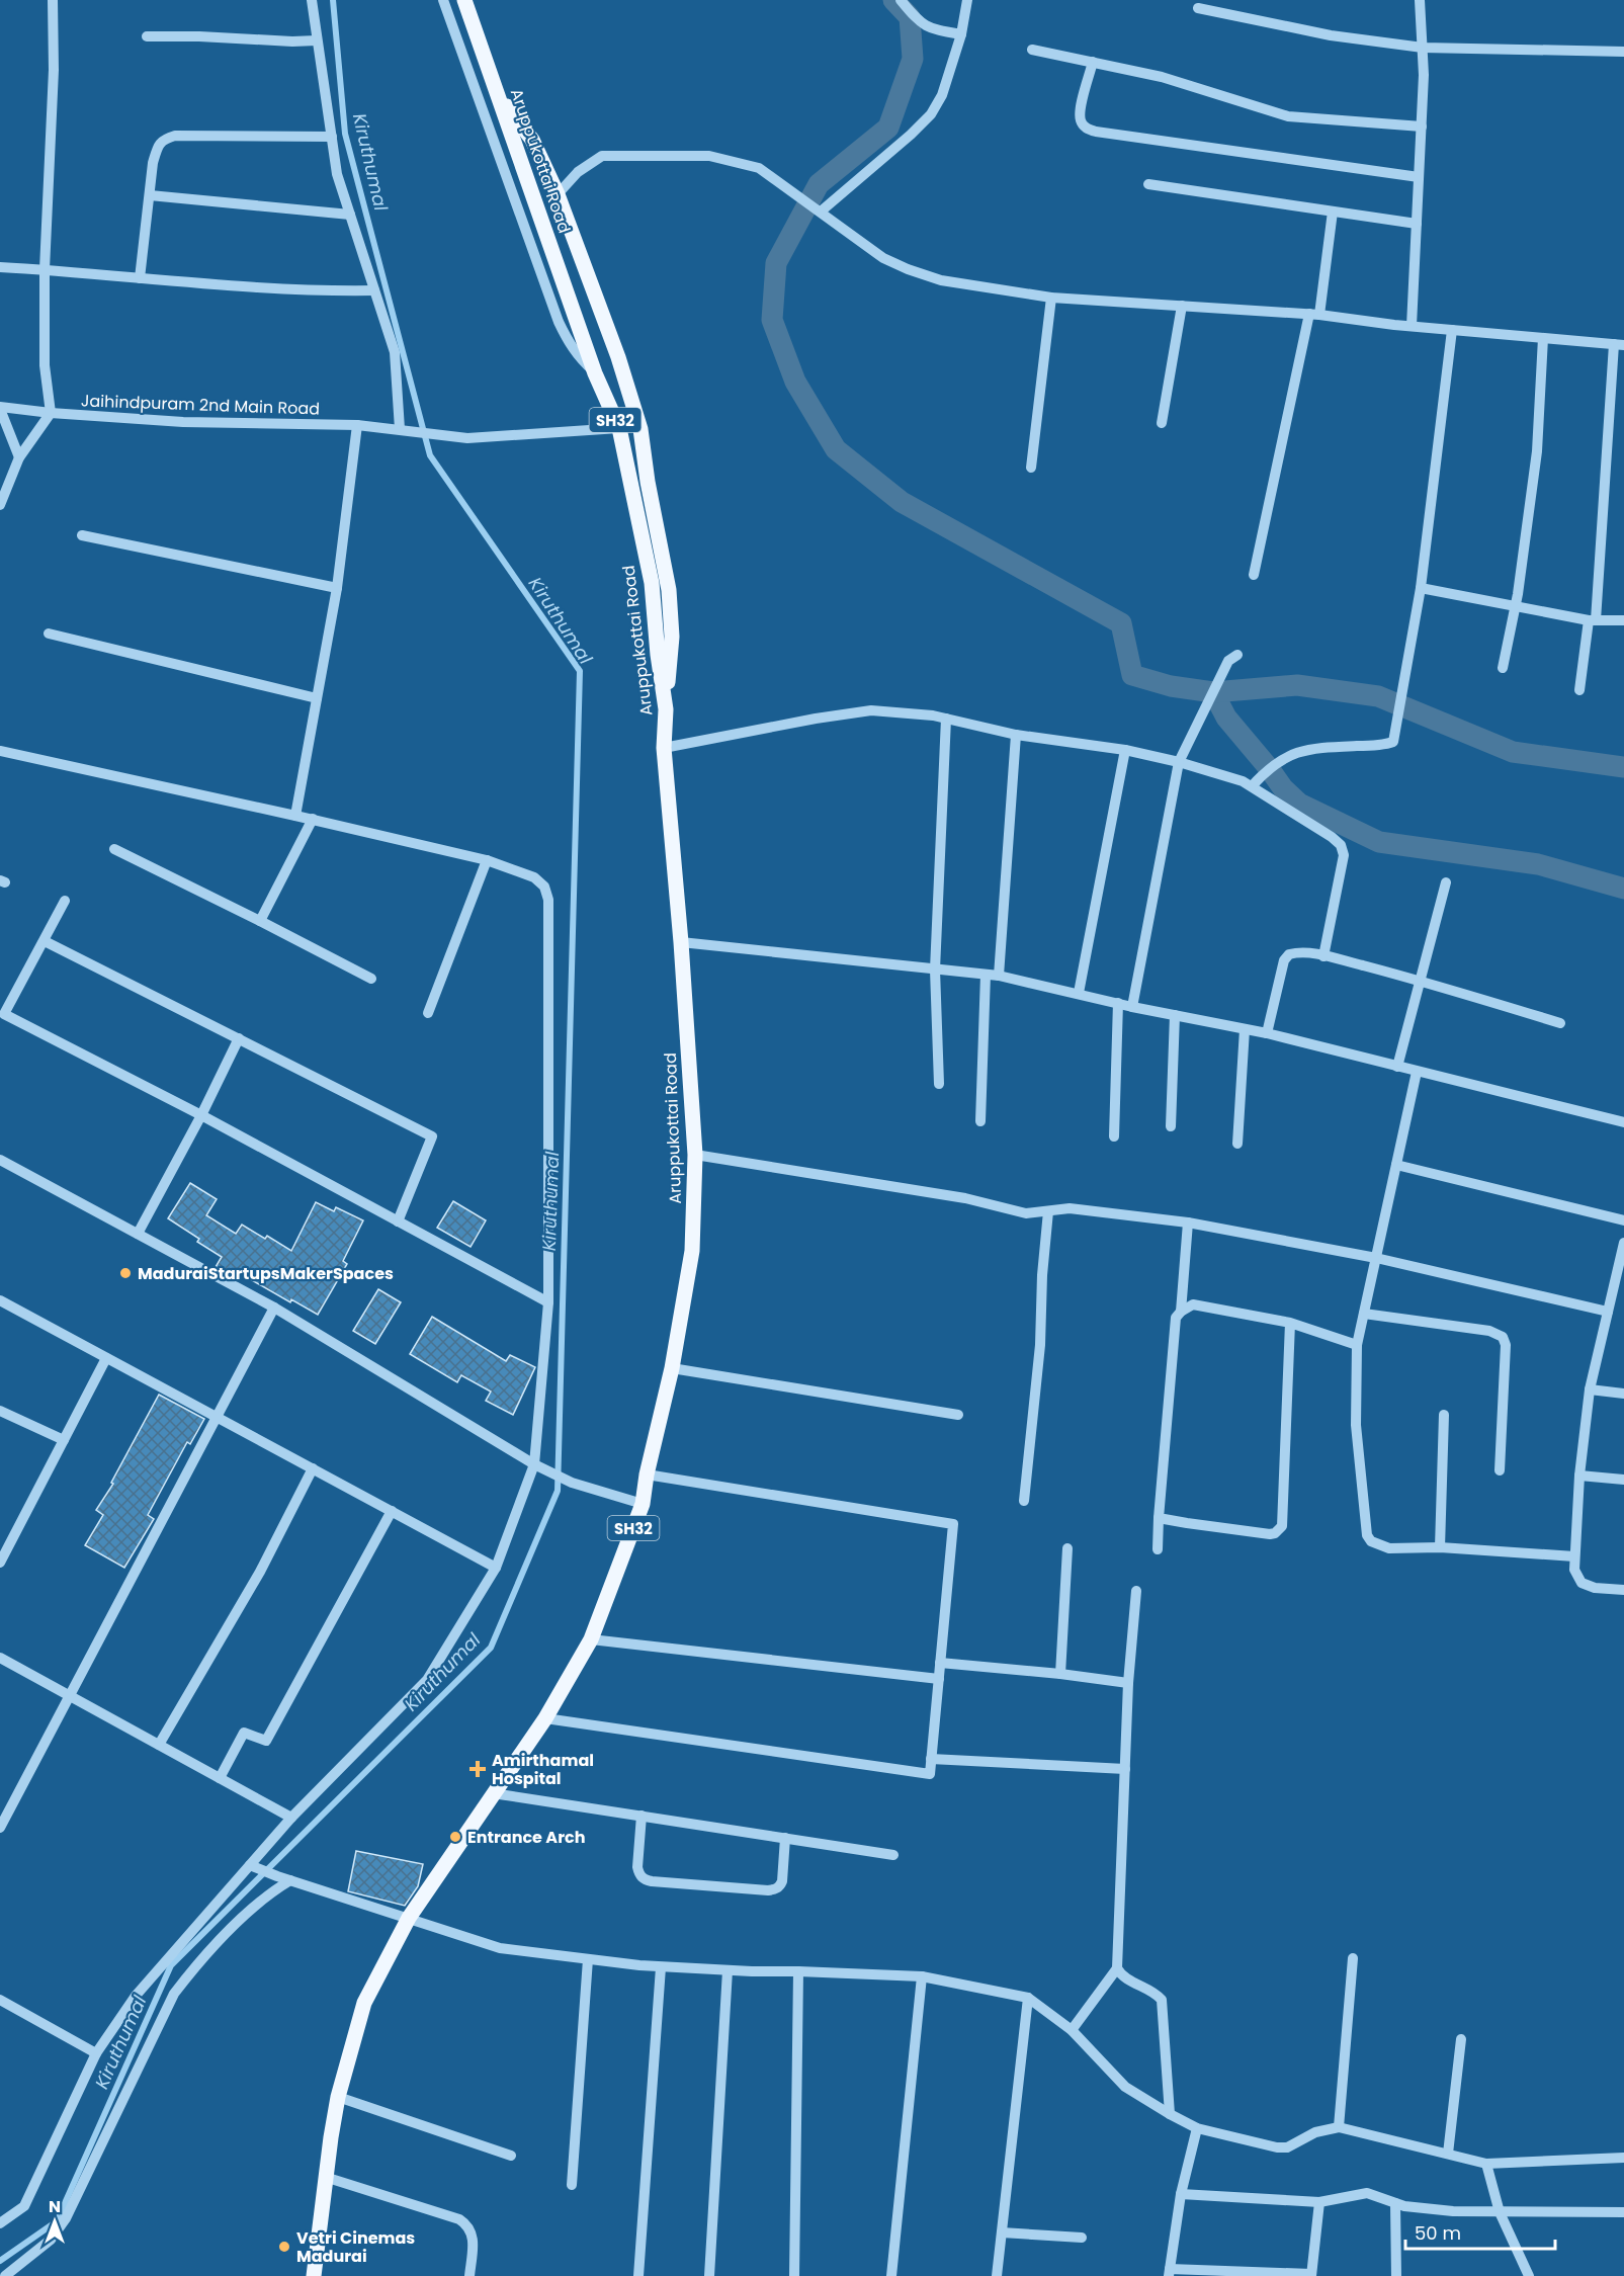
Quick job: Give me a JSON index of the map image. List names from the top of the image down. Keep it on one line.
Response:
{"streets":{"main road":["Aruppukottai Road","SH32"],"street":["Jaihindpuram 2nd Main Road"]},"crossings":[["Aruppukottai Road","Jaihindpuram 2nd Main Road"]],"water":["Kiruthumal"],"places":{"other":["MaduraiStartupsMakerSpaces","Entrance Arch","Vetri Cinemas Madurai"],"health":["Amirthamal Hospital"]},"scale_bar":"50 m","north":"top"}
